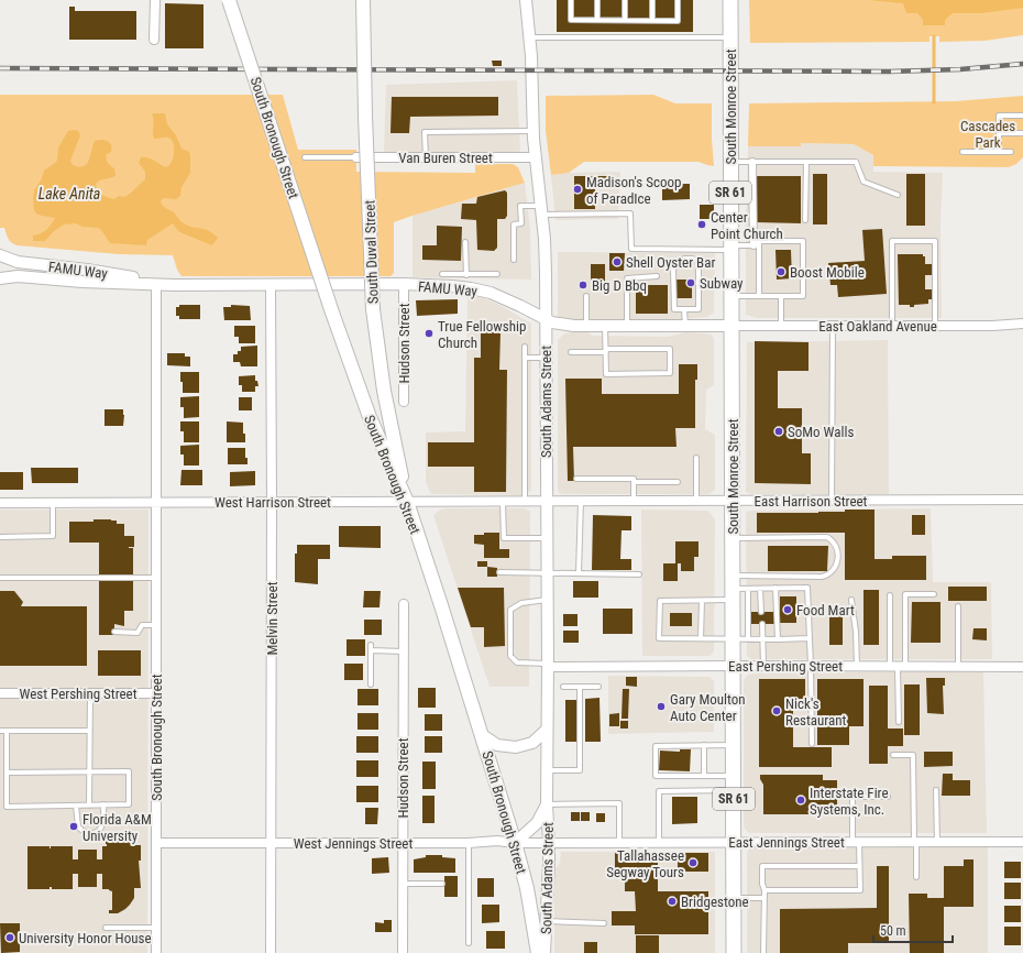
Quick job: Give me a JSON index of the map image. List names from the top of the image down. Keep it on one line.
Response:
{"streets":{"main road":["South Monroe Street","South Bronough Street","SR 61","South Duval Street"],"street":["Van Buren Street","FAMU Way","East Oakland Avenue","Hudson Street","South Adams Street","East Harrison Street","West Harrison Street","Melvin Street","East Pershing Street","West Pershing Street","East Jennings Street","West Jennings Street"]},"crossings":[["South Monroe Street","FAMU Way"],["South Monroe Street","East Oakland Avenue"],["South Monroe Street","East Harrison Street"],["South Monroe Street","East Pershing Street"],["South Monroe Street","East Jennings Street"],["South Bronough Street","South Duval Street"],["South Bronough Street","FAMU Way"],["South Bronough Street","South Adams Street"],["South Bronough Street","West Harrison Street"],["South Bronough Street","West Pershing Street"],["South Bronough Street","West Jennings Street"],["Van Buren Street","South Adams Street"],["South Duval Street","West Harrison Street"],["FAMU Way","East Oakland Avenue"],["FAMU Way","Hudson Street"],["FAMU Way","South Adams Street"],["FAMU Way","Melvin Street"],["Hudson Street","West Jennings Street"],["South Adams Street","East Harrison Street"],["South Adams Street","West Harrison Street"],["South Adams Street","East Pershing Street"],["South Adams Street","East Jennings Street"],["South Adams Street","West Jennings Street"],["East Harrison Street","West Harrison Street"],["West Harrison Street","Melvin Street"],["Melvin Street","West Jennings Street"],["East Jennings Street","West Jennings Street"]],"water":["Lake Anita"],"parks":["Cascades Park"],"places":["Madison's Scoop of ParadIce","Center Point Church","Shell Oyster Bar","Boost Mobile","Subway","Big D Bbq","True Fellowship Church","SoMo Walls","Food Mart","Gary Moulton Auto Center","Nick's Restaurant","Interstate Fire Systems, Inc.","Florida A&M University","Tallahassee Segway Tours","Bridgestone","University Honor House"],"scale_bar":"50 m"}
